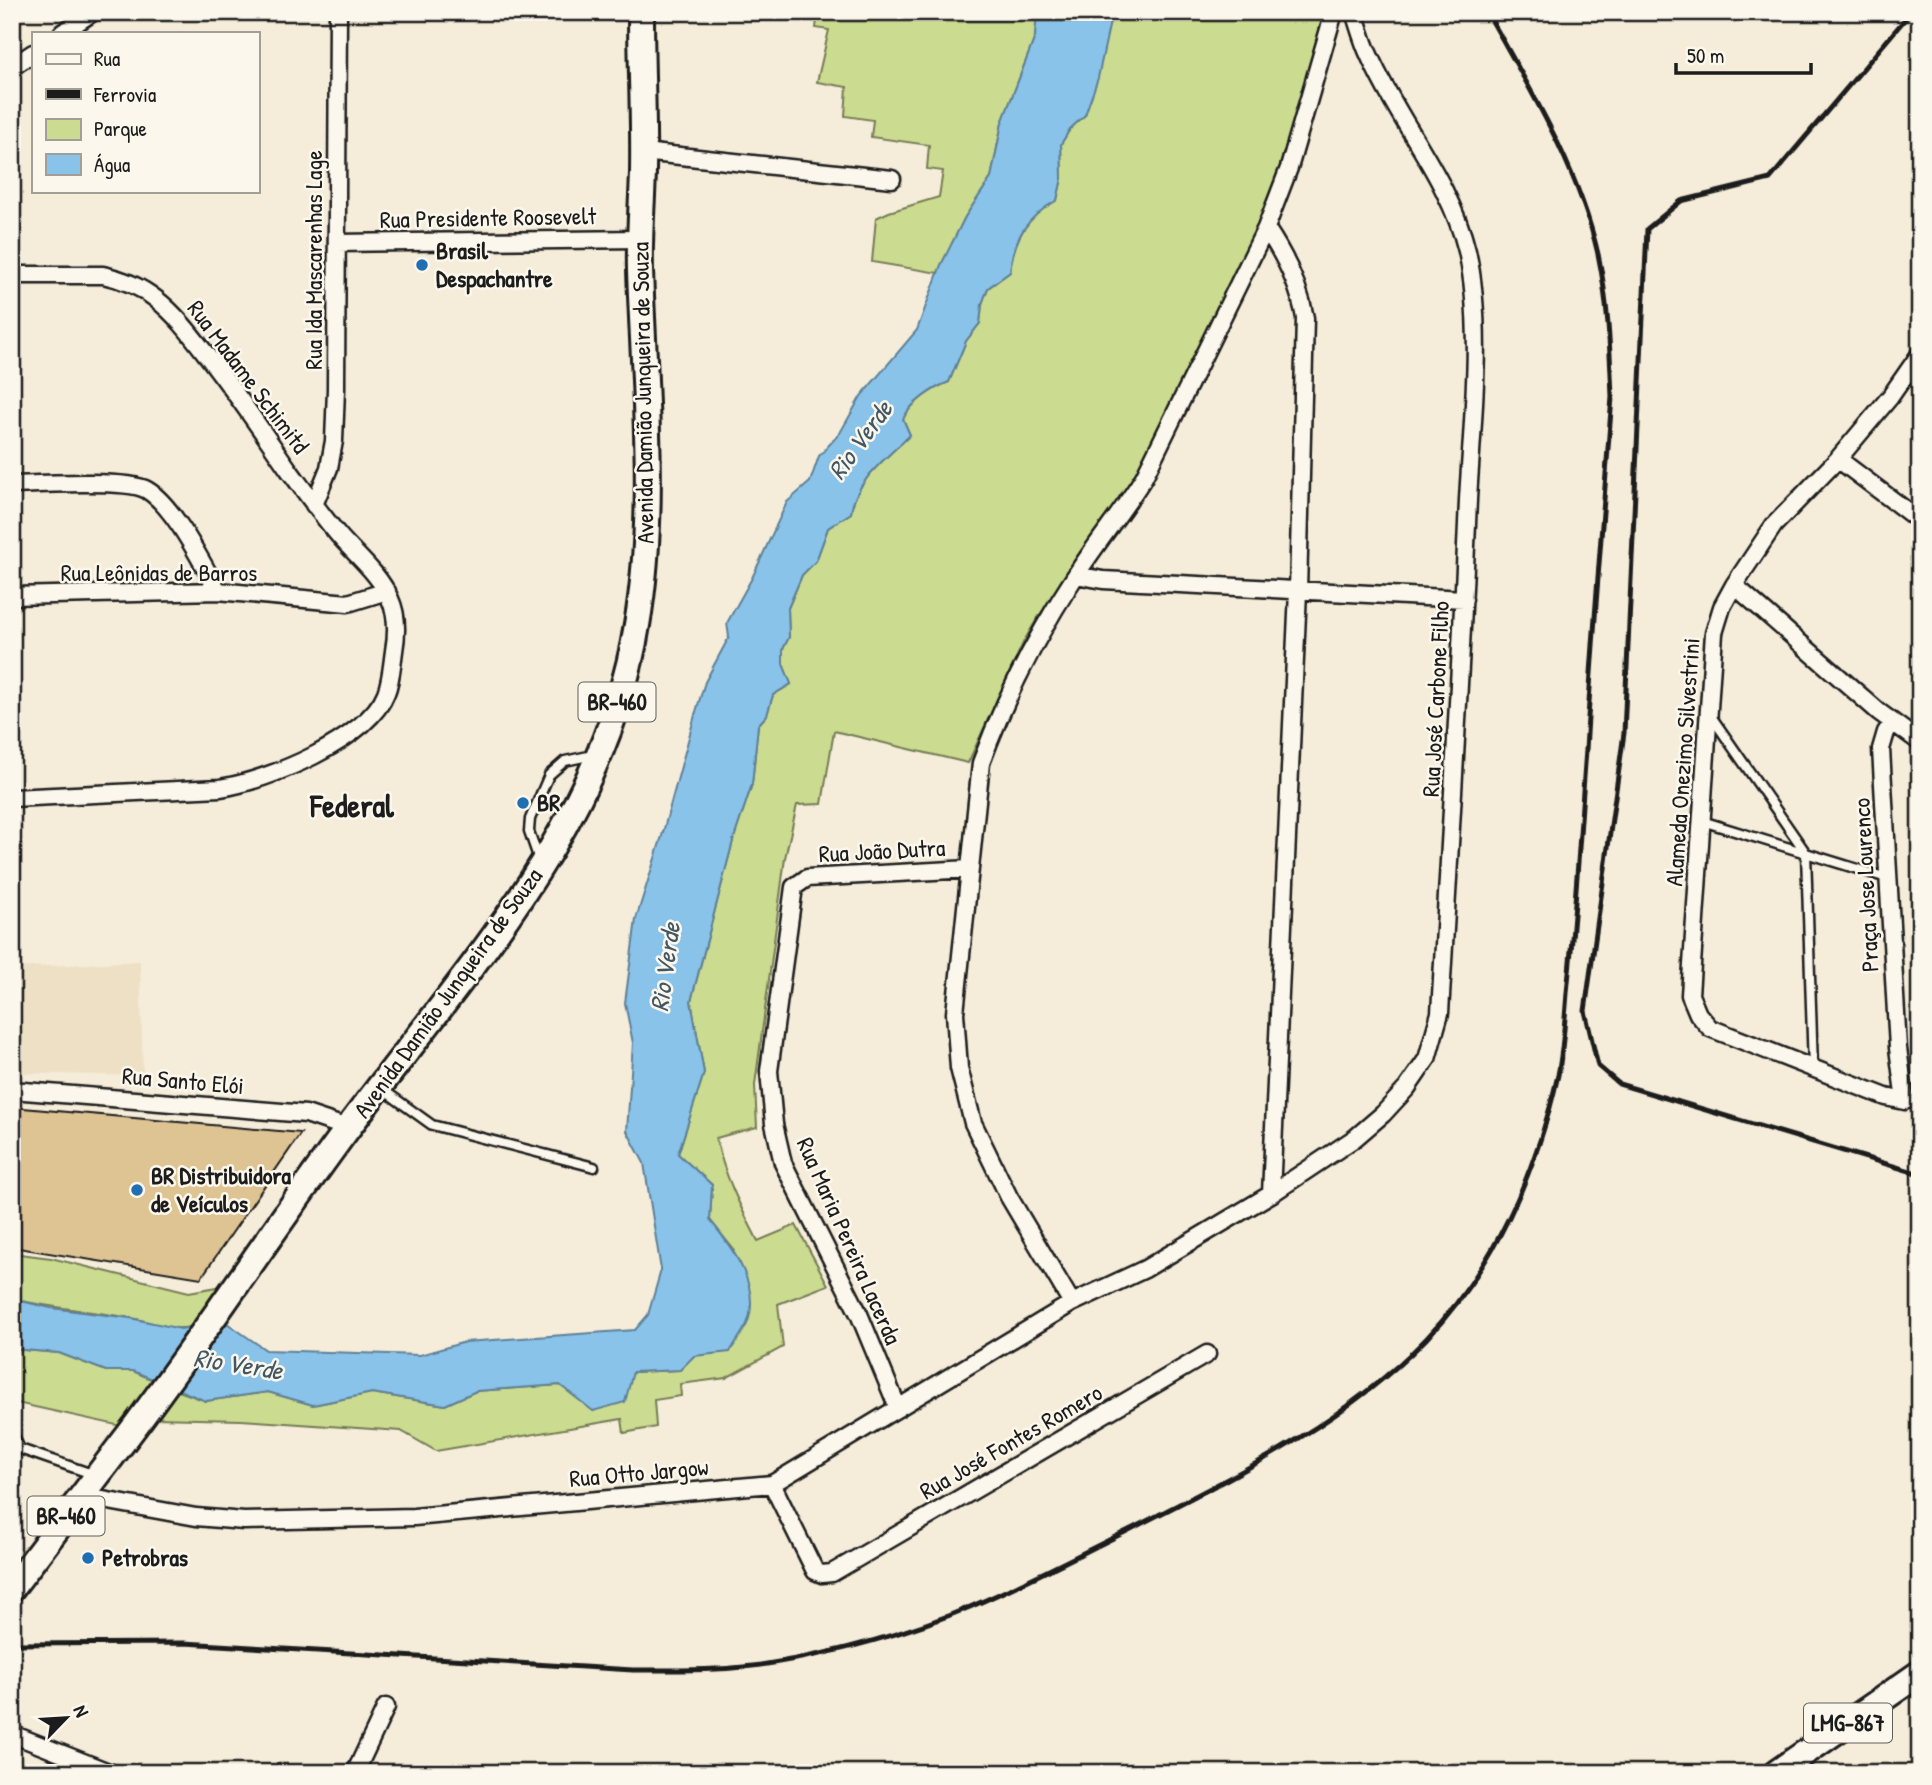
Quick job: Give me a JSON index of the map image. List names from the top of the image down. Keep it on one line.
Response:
{"streets":{"main road":["Avenida Damião Junqueira de Souza","BR-460","LMG-867"],"street":["Rua Presidente Roosevelt","Rua Ida Mascarenhas Lage","Rua Madame Schimitd","Rua Leônidas de Barros","Rua José Carbone Filho","Alameda Onezimo Silvestrini","Rua João Dutra","Praça Jose Lourenco","Rua Santo Elói","Rua Maria Pereira Lacerda","Rua José Fontes Romero","Rua Otto Jargow"]},"crossings":[["Rua Presidente Roosevelt","Rua Ida Mascarenhas Lage"],["Rua Presidente Roosevelt","Avenida Damião Junqueira de Souza"],["Rua Ida Mascarenhas Lage","Rua Madame Schimitd"],["Rua Madame Schimitd","Rua Leônidas de Barros"],["Avenida Damião Junqueira de Souza","Rua Santo Elói"],["Avenida Damião Junqueira de Souza","Rua Otto Jargow"],["Rua José Carbone Filho","Rua Otto Jargow"],["Alameda Onezimo Silvestrini","Praça Jose Lourenco"],["Rua João Dutra","Rua Maria Pereira Lacerda"],["Rua Maria Pereira Lacerda","Rua Otto Jargow"]],"districts":["Federal"],"water":["Rio Verde"],"places":["Brasil Despachantre","BR","BR Distribuidora de Veículos","Petrobras"],"legend":["Rua","Ferrovia","Parque","Água"],"scale_bar":"50 m","north":"top right"}
